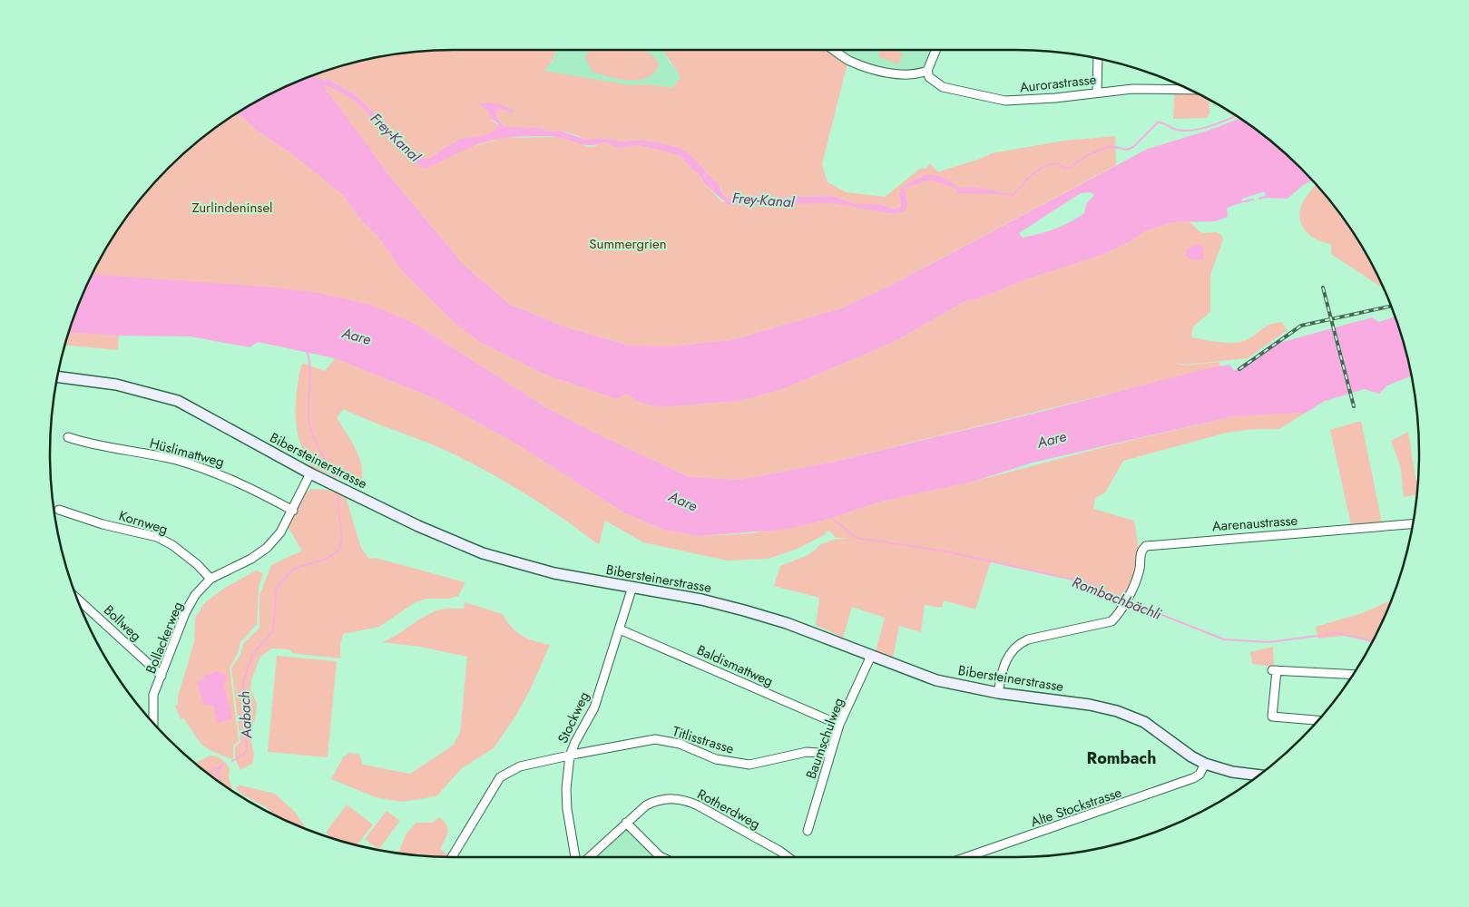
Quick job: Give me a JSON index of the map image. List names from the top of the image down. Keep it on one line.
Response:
{"streets":{"main road":["Bibersteinerstrasse"],"street":["Aurorastrasse","Hüslimattweg","Kornweg","Aarenaustrasse","Bollweg","Bollackerweg","Baldismattweg","Stockweg","Baumschulweg","Titlisstrasse","Alte Stockstrasse","Rotherdweg"]},"crossings":[["Hüslimattweg","Bollackerweg"],["Bibersteinerstrasse","Aarenaustrasse"],["Bibersteinerstrasse","Bollackerweg"],["Bibersteinerstrasse","Stockweg"],["Bibersteinerstrasse","Baumschulweg"],["Bibersteinerstrasse","Alte Stockstrasse"],["Kornweg","Bollackerweg"],["Bollweg","Bollackerweg"],["Baldismattweg","Stockweg"],["Baldismattweg","Baumschulweg"],["Stockweg","Titlisstrasse"],["Baumschulweg","Titlisstrasse"]],"districts":["Rombach"],"water":["Frey-Kanal","Aare","Rombachbächli","Aabach"],"parks":["Zurlindeninsel","Summergrien"]}
